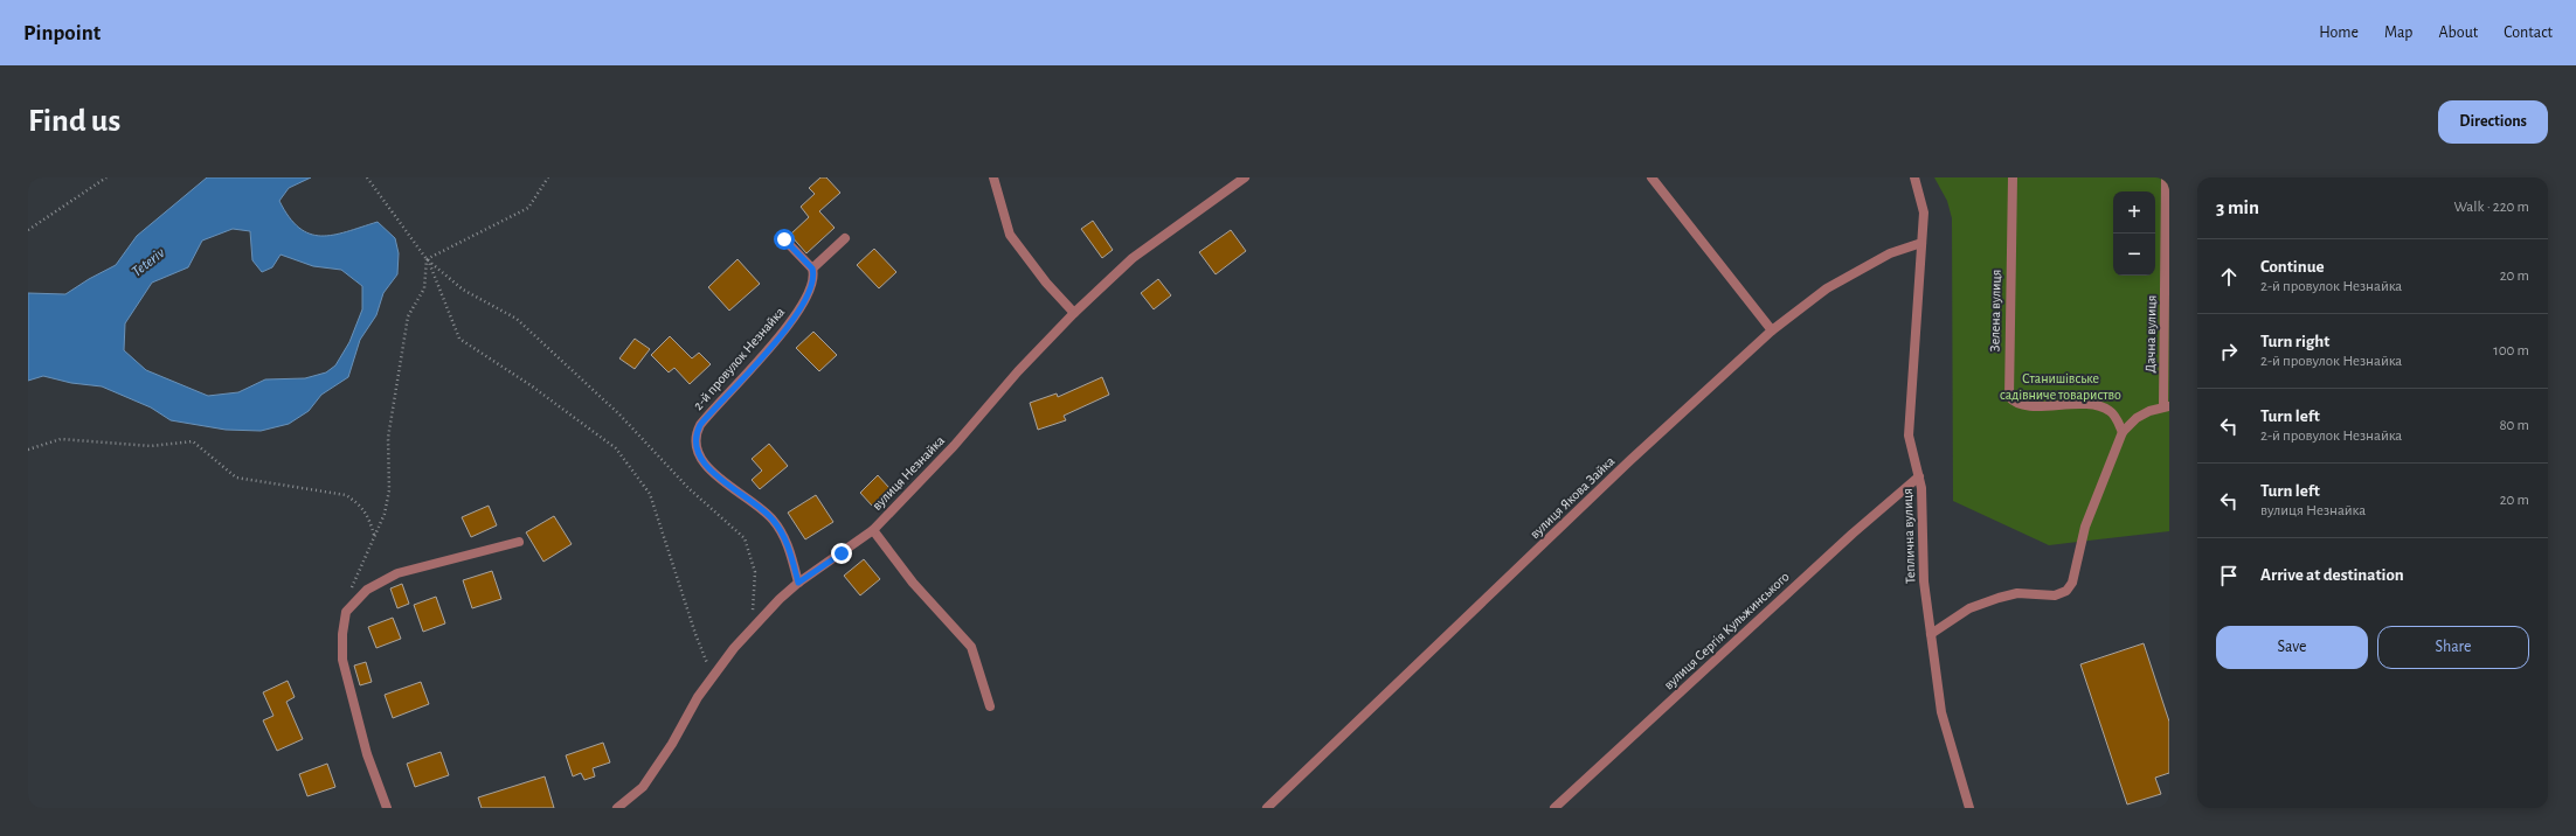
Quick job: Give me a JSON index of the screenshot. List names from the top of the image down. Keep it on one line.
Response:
{"streets":{"street":["Зелена вулиця","Дачна вулиця","2-й провулок Незнайка","вулиця Незнайка","вулиця Якова Зайка","Теплична вулиця","вулиця Сергія Кульжинського"]},"crossings":[["2-й провулок Незнайка","вулиця Незнайка"],["вулиця Якова Зайка","Теплична вулиця"],["Теплична вулиця","вулиця Сергія Кульжинського"]],"water":["Teteriv"],"parks":["Станишівське садівниче товариство"],"page":{"header":"Pinpoint","nav":["Home","Map","About","Contact"],"buttons":["Directions",["Save","Share"]],"title":"Find us","heading":["3 min","Walk · 220 m"],"map_buttons":["+","−"],"list":[["Continue","2-й провулок Незнайка","20 m"],["Turn right","2-й провулок Незнайка","100 m"],["Turn left","2-й провулок Незнайка","80 m"],["Turn left","вулиця Незнайка","20 m"],"Arrive at destination"]}}
